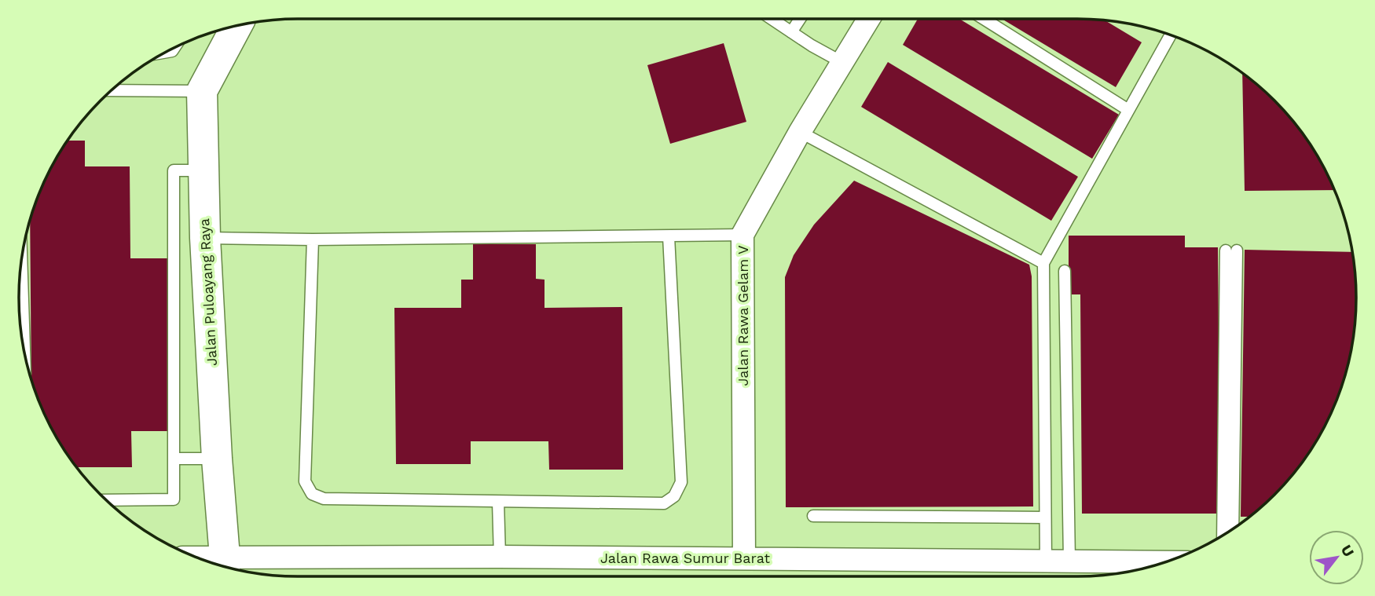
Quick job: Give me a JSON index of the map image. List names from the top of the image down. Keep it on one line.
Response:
{"streets":{"street":["Jalan Puloayang Raya","Jalan Rawa Gelam V","Jalan Rawa Sumur Barat"]},"crossings":[["Jalan Puloayang Raya","Jalan Rawa Sumur Barat"],["Jalan Rawa Gelam V","Jalan Rawa Sumur Barat"]],"north":"top right"}
